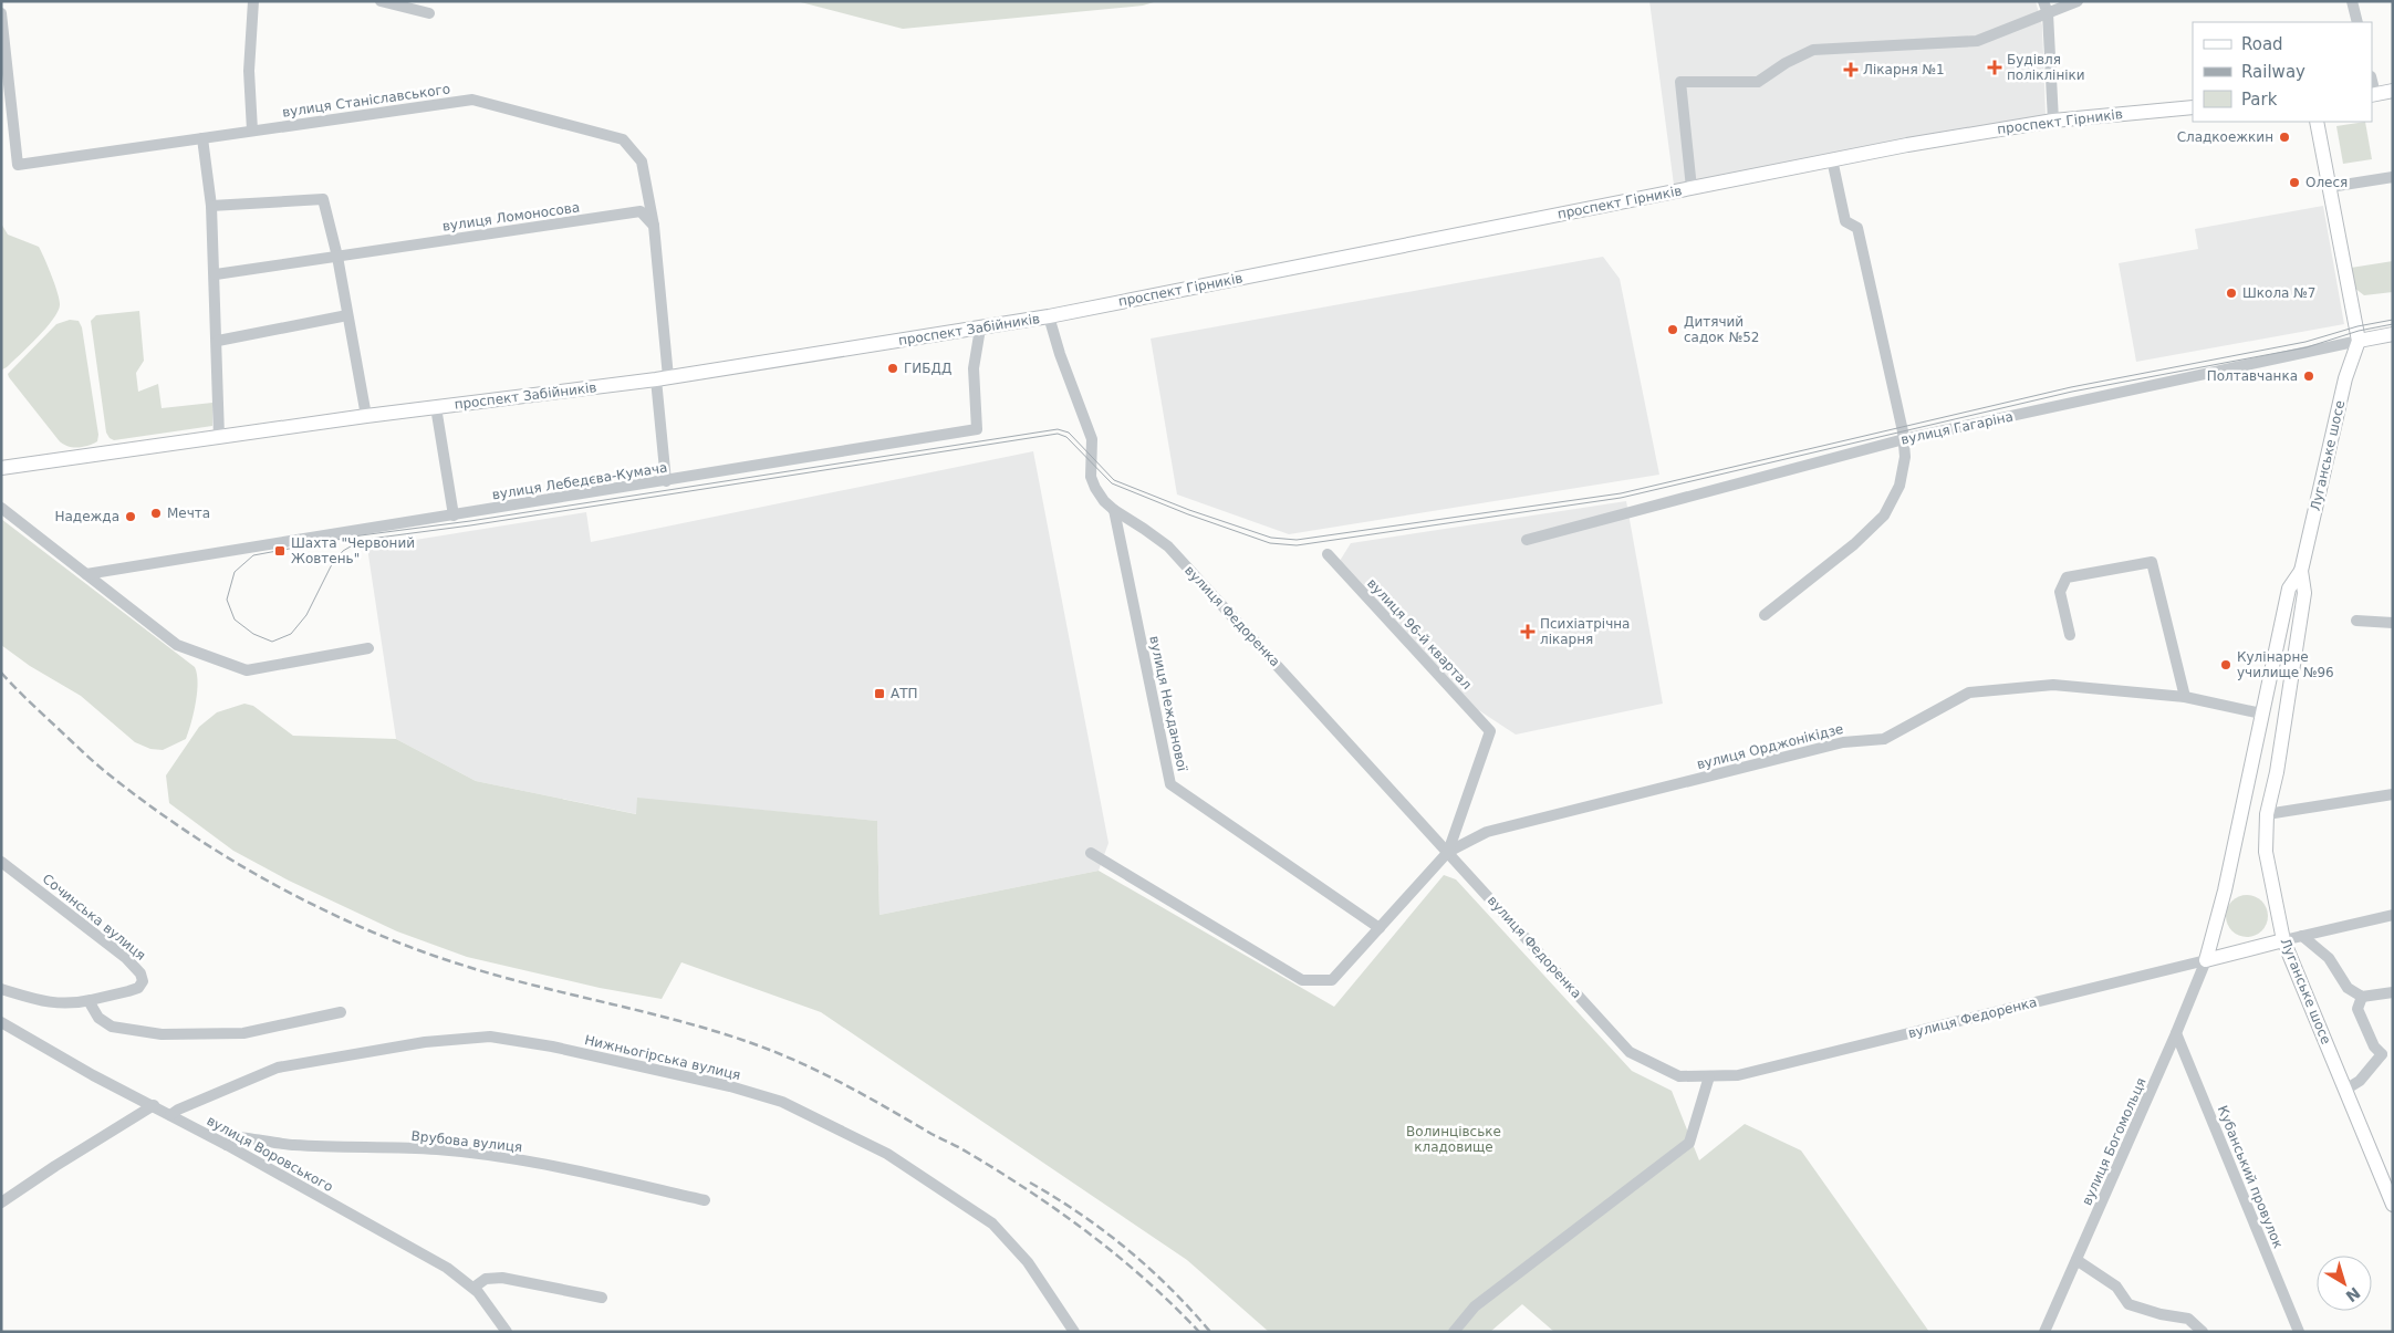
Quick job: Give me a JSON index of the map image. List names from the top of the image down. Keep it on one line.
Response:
{"streets":{"main road":["проспект Гірників","проспект Забійників","вулиця Гагаріна","Луганське шосе","вулиця Федоренка"],"street":["вулиця Станіславського","вулиця Ломоносова","вулиця Лебедєва-Кумача","вулиця 96-й квартал","вулиця Нежданової","вулиця Орджонікідзе","Сочинська вулиця","Нижньогірська вулиця","Врубова вулиця","вулиця Богомольця","вулиця Воровського","Кубанський провулок"]},"crossings":[["вулиця Станіславського","вулиця Ломоносова"],["проспект Гірників","проспект Забійників"],["проспект Гірників","вулиця Федоренка"],["проспект Забійників","вулиця Лебедєва-Кумача"],["проспект Забійників","вулиця Федоренка"],["вулиця Гагаріна","Луганське шосе"],["Луганське шосе","вулиця Федоренка"],["Луганське шосе","вулиця Орджонікідзе"],["Луганське шосе","вулиця Богомольця"],["вулиця Федоренка","вулиця 96-й квартал"],["вулиця Федоренка","вулиця Нежданової"],["вулиця Федоренка","вулиця Орджонікідзе"],["вулиця Федоренка","вулиця Богомольця"],["вулиця 96-й квартал","вулиця Орджонікідзе"],["Нижньогірська вулиця","вулиця Воровського"],["Врубова вулиця","вулиця Воровського"],["вулиця Богомольця","Кубанський провулок"]],"parks":["Волинцівське кладовище"],"places":{"health":["Будівля поліклініки","Лікарня №1","Психіатрічна лікарня"],"other":["Сладкоежкин","Олеся","Школа №7","Дитячий садок №52","ГИБДД","Полтавчанка","Мечта","Надежда","Кулінарне училище №96"],"transit":["Шахта \"Червоний Жовтень\"","АТП"]},"legend":["Road","Railway","Park"],"north":"bottom right"}
